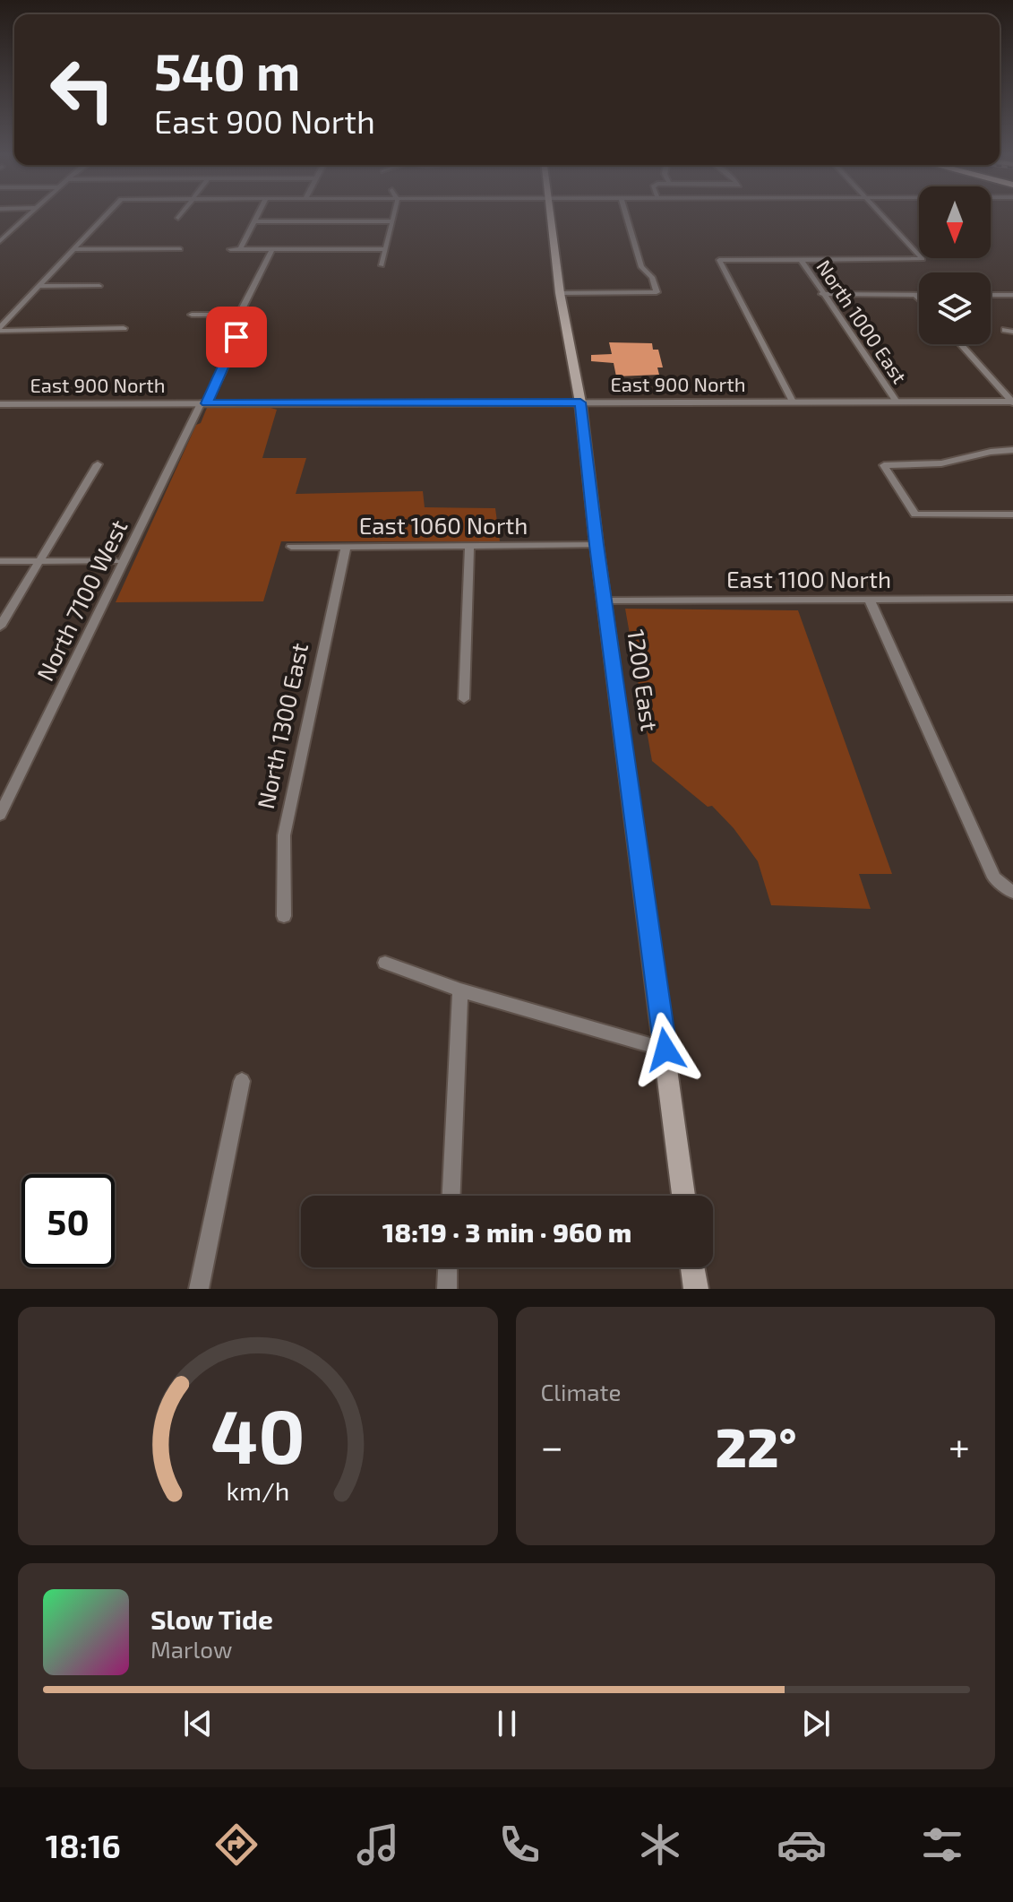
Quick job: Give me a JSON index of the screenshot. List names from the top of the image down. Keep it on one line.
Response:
{"streets":{"main road":["1200 East"],"street":["North 1000 East","East 900 North","East 1060 North","East 1100 North","North 7100 West","North 1300 East"]},"crossings":[["North 1000 East","East 900 North"],["East 900 North","North 7100 West"],["East 900 North","1200 East"],["East 1060 North","1200 East"],["East 1060 North","North 1300 East"],["East 1100 North","1200 East"]],"north":"bottom","page":{"turn":["540 m","East 900 North"],"limit":"50","trip":"18:19 · 3 min · 960 m","tile":"Climate","heat":["−","22°","+"],"song":["Slow Tide","Marlow"],"tabs":"18:16","gauge":["40","km/h"]}}
